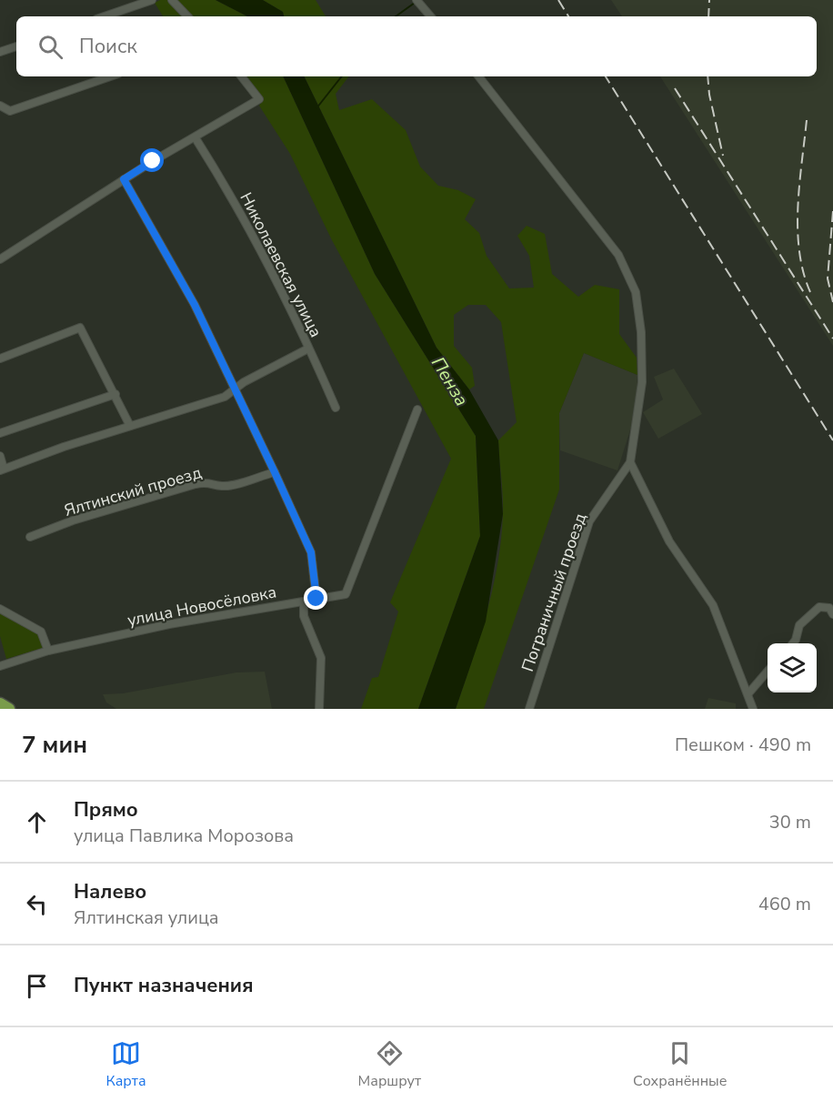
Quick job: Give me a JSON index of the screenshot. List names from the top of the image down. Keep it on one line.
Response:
{"streets":{"street":["Николаевская улица","Ялтинский проезд","Пограничный проезд","улица Новосёловка"]},"water":["Пенза"],"page":{"search":"Поиск","heading":["7 мин","Пешком · 490 m"],"list":[["Прямо","улица Павлика Морозова","30 m"],["Налево","Ялтинская улица","460 m"],"Пункт назначения"],"nav":["Карта","Маршрут","Сохранённые"]}}
